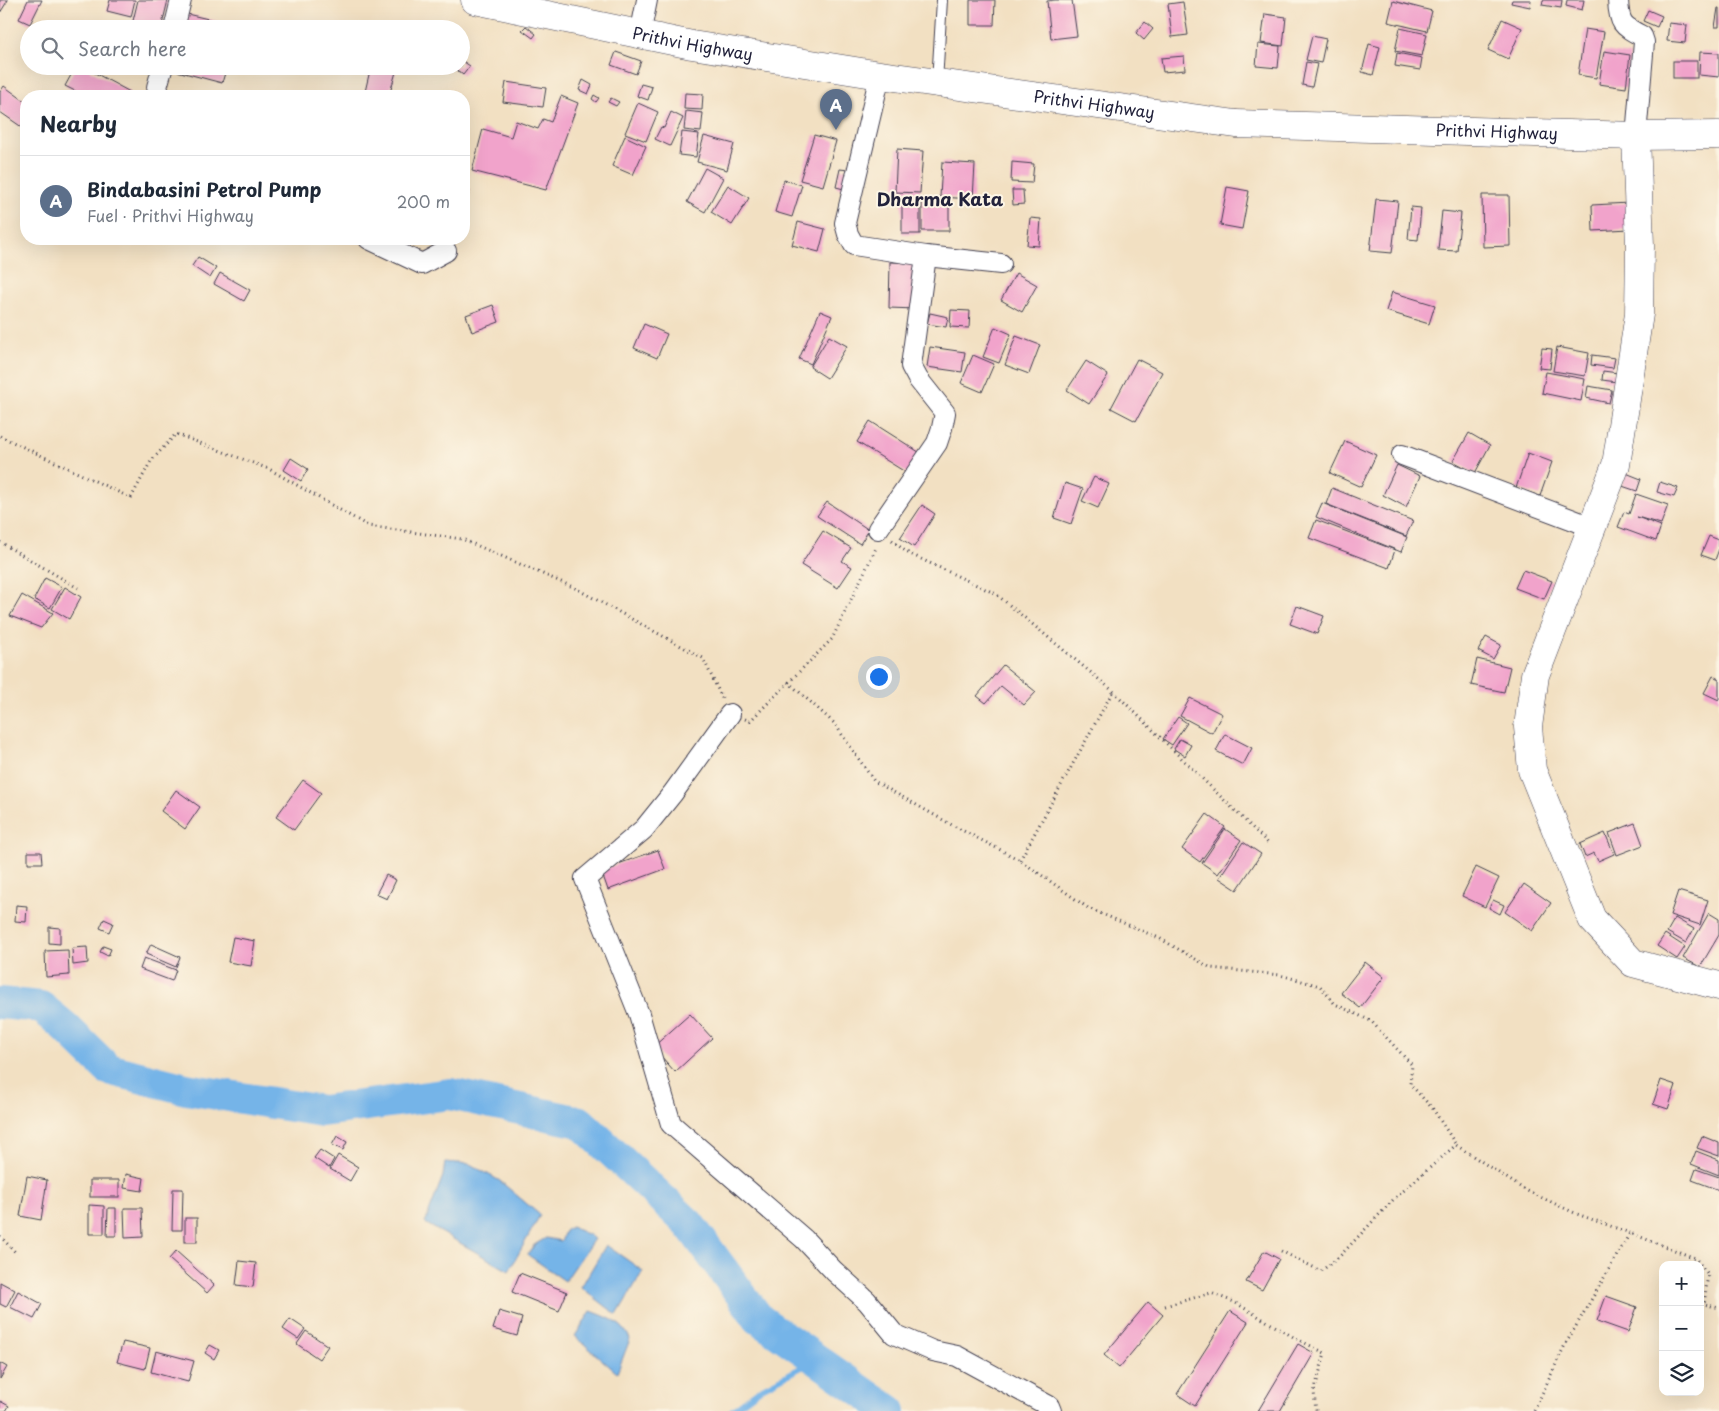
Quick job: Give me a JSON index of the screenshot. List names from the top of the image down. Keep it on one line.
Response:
{"streets":{"main road":["Prithvi Highway"]},"districts":["Dharma Kata"],"page":{"search":"Search here","pins":"A","heading":"Nearby","list":[{"mark":"A","name":"Bindabasini Petrol Pump","note":"Fuel · Prithvi Highway","value":"200 m"}],"map_buttons":["+","−"]}}
